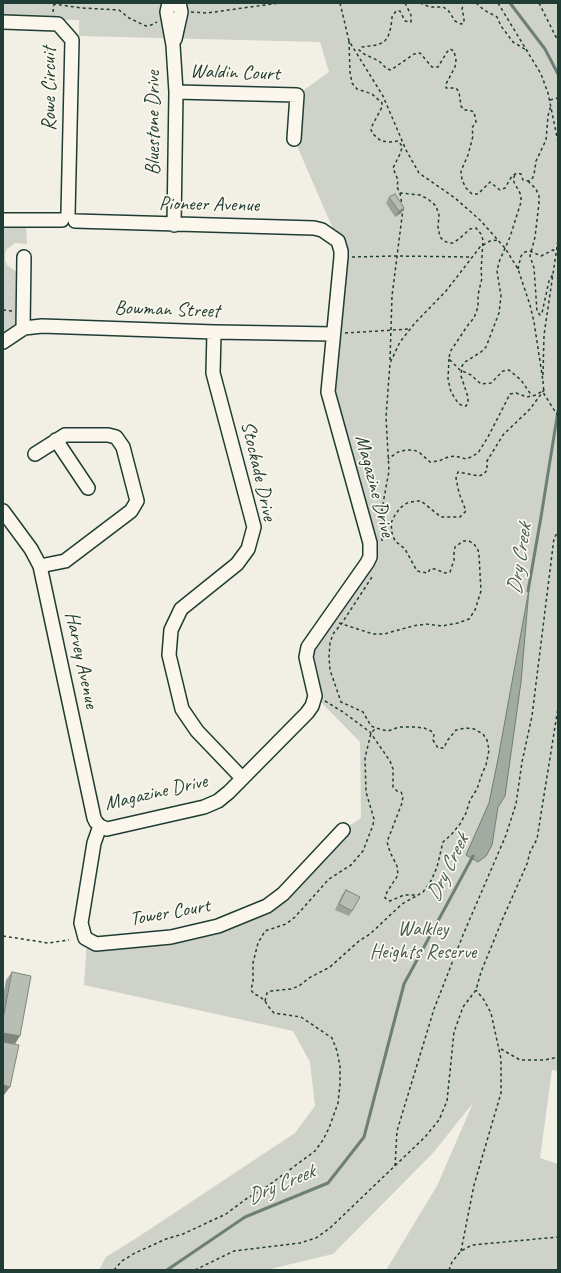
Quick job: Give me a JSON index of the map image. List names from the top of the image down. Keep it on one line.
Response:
{"streets":{"street":["Waldin Court","Rowe Circuit","Bluestone Drive","Pioneer Avenue","Bowman Street","Stockade Drive","Magazine Drive","Harvey Avenue","Tower Court"]},"crossings":[["Waldin Court","Bluestone Drive"],["Rowe Circuit","Pioneer Avenue"],["Bluestone Drive","Pioneer Avenue"],["Pioneer Avenue","Magazine Drive"],["Bowman Street","Stockade Drive"],["Bowman Street","Magazine Drive"],["Stockade Drive","Magazine Drive"],["Magazine Drive","Harvey Avenue"],["Magazine Drive","Tower Court"],["Harvey Avenue","Tower Court"]],"water":["Dry Creek"],"parks":["Walkley Heights Reserve"]}
